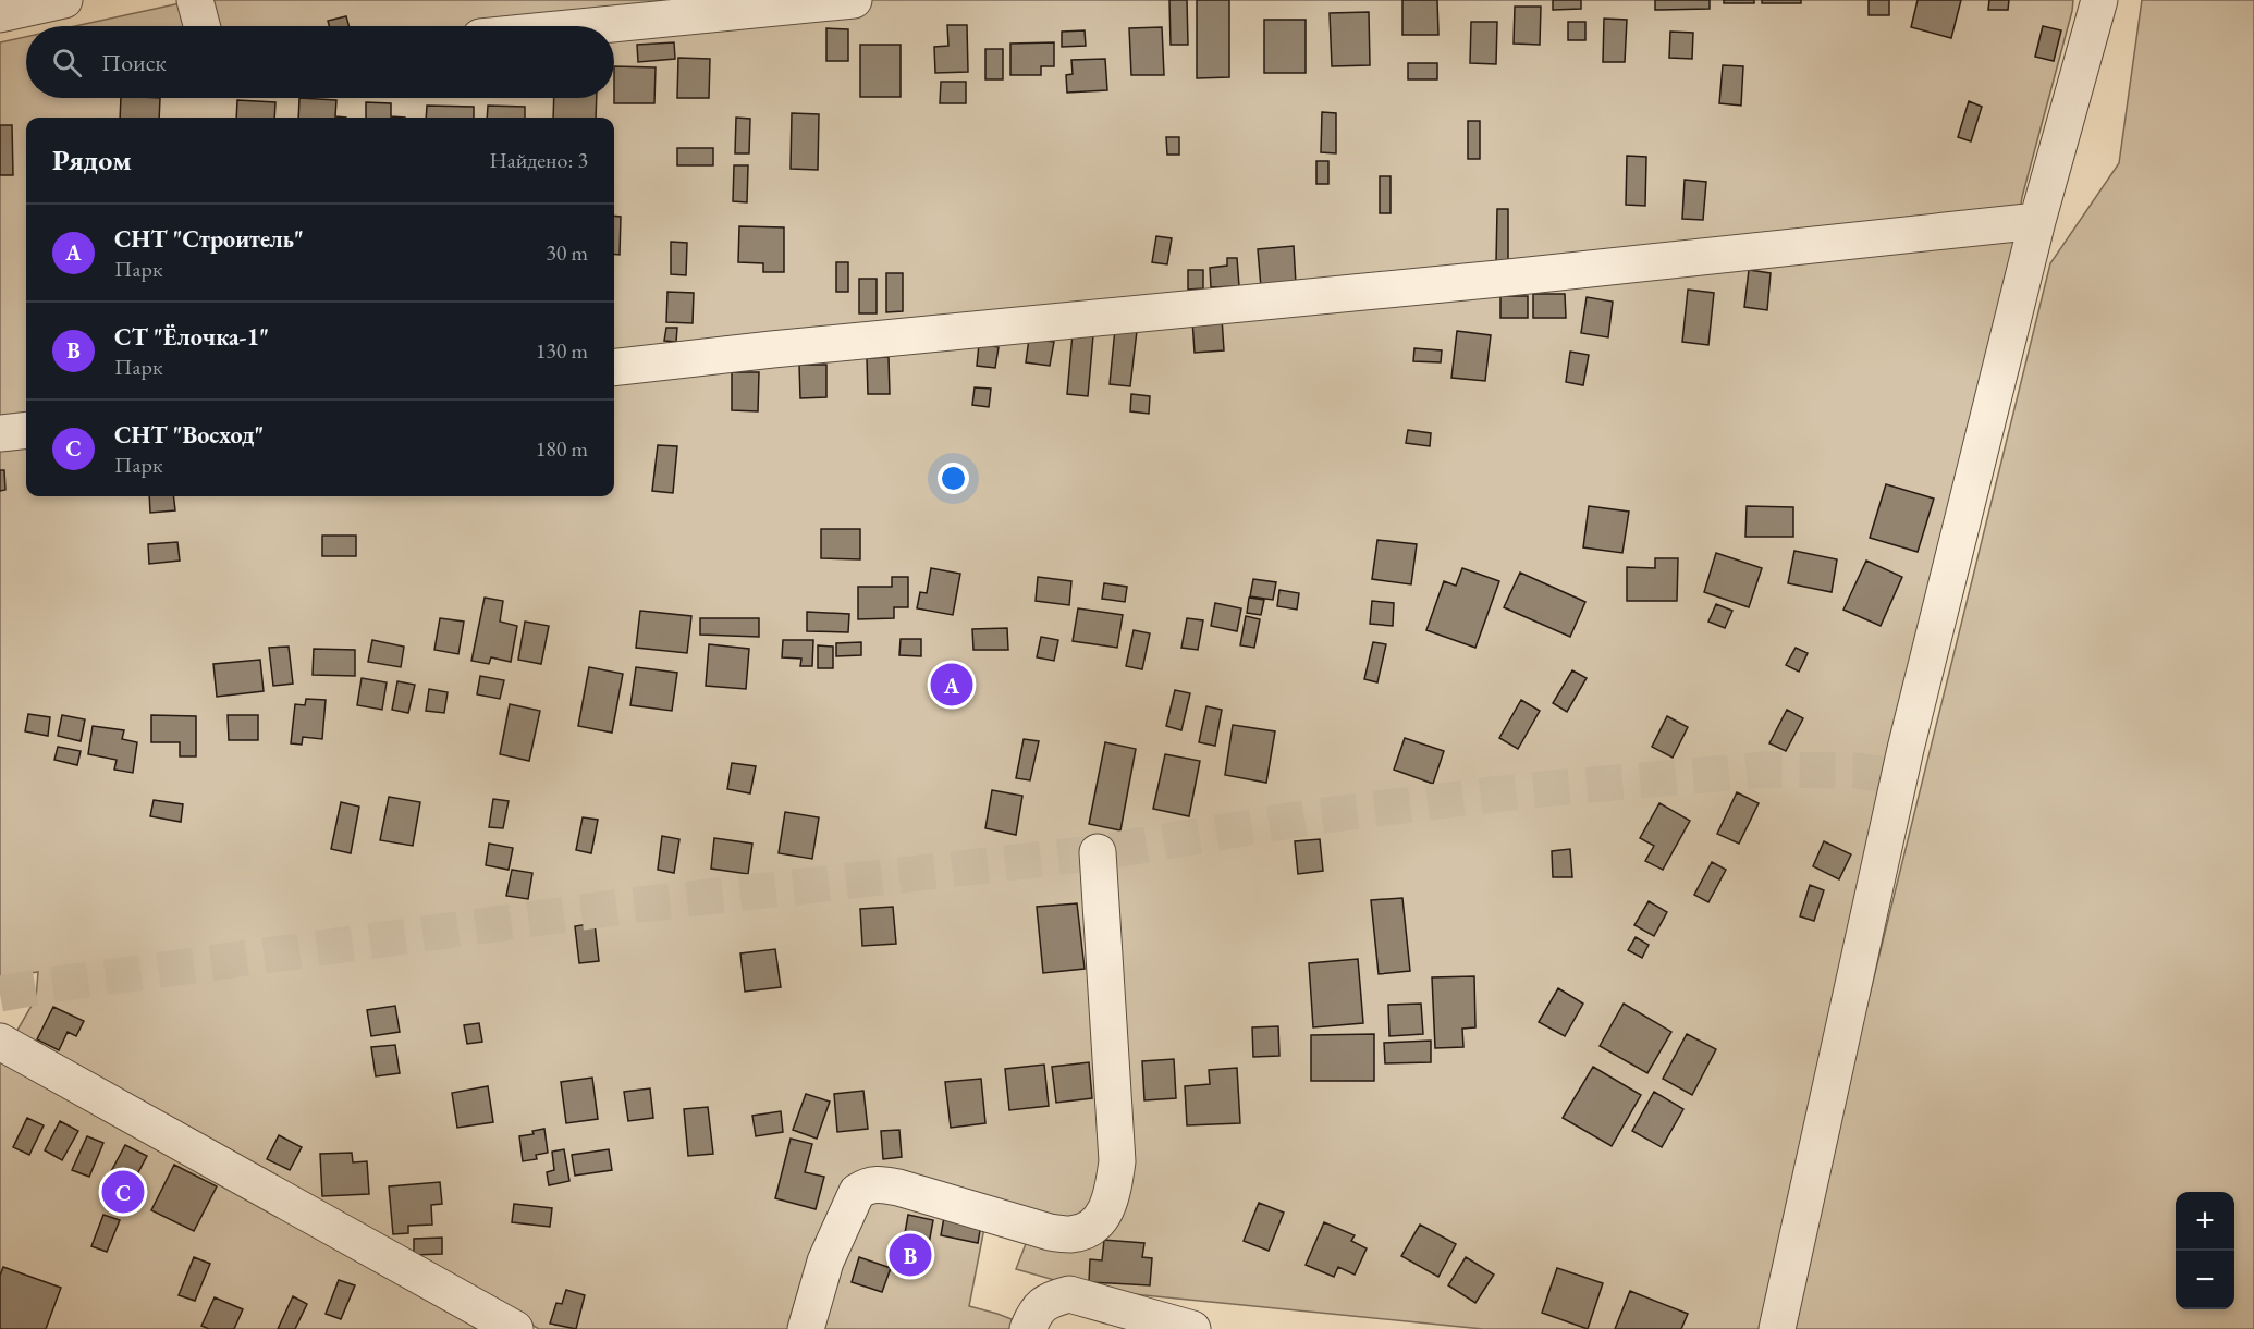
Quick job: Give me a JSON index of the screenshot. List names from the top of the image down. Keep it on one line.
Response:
{"page":{"search":"Поиск","heading":["Рядом","Найдено: 3"],"list":[{"mark":"A","name":"СНТ \"Строитель\"","note":"Парк","value":"30 m"},{"mark":"B","name":"СТ \"Ёлочка-1\"","note":"Парк","value":"130 m"},{"mark":"C","name":"СНТ \"Восход\"","note":"Парк","value":"180 m"}],"pins":["A","C","B"],"map_buttons":["+","−"]}}
